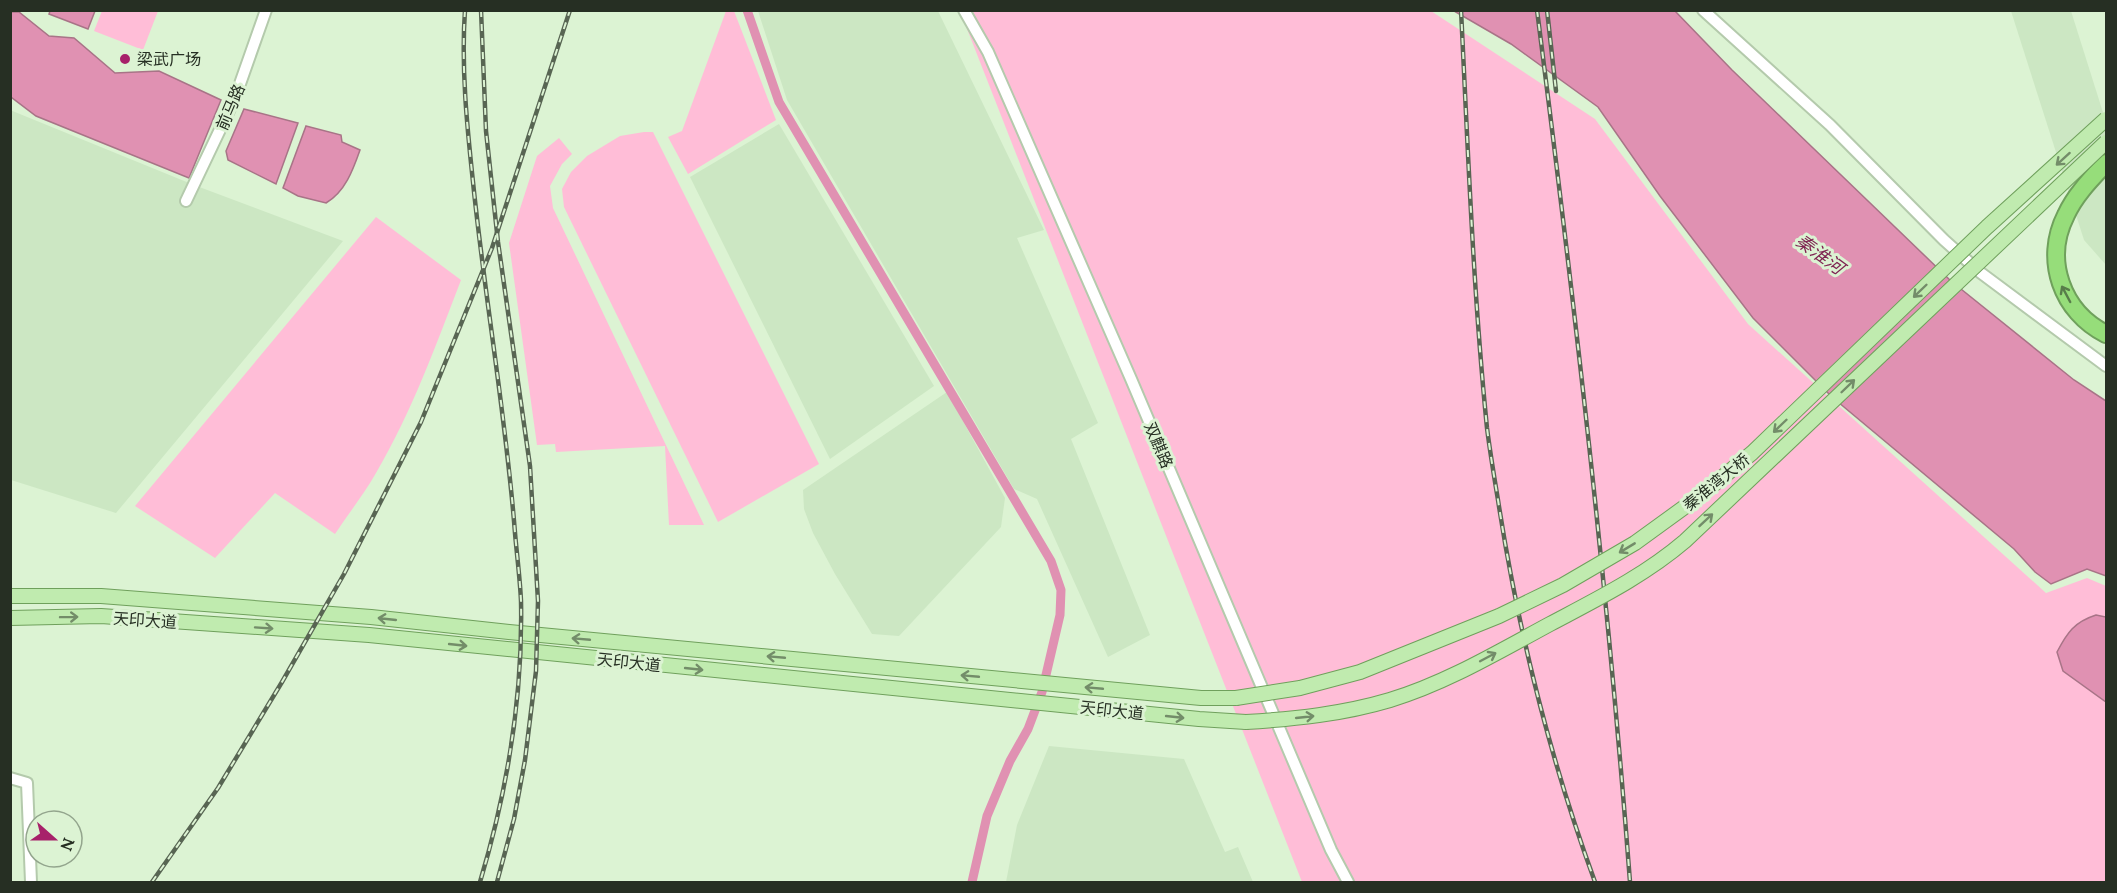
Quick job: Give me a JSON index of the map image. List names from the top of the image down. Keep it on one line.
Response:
{"streets":{"main road":["秦淮湾大桥","天印大道"],"street":["前马路","双麒路"]},"crossings":[["秦淮湾大桥","天印大道"]],"water":["秦淮河"],"places":["梁武广场"],"north":"right"}
